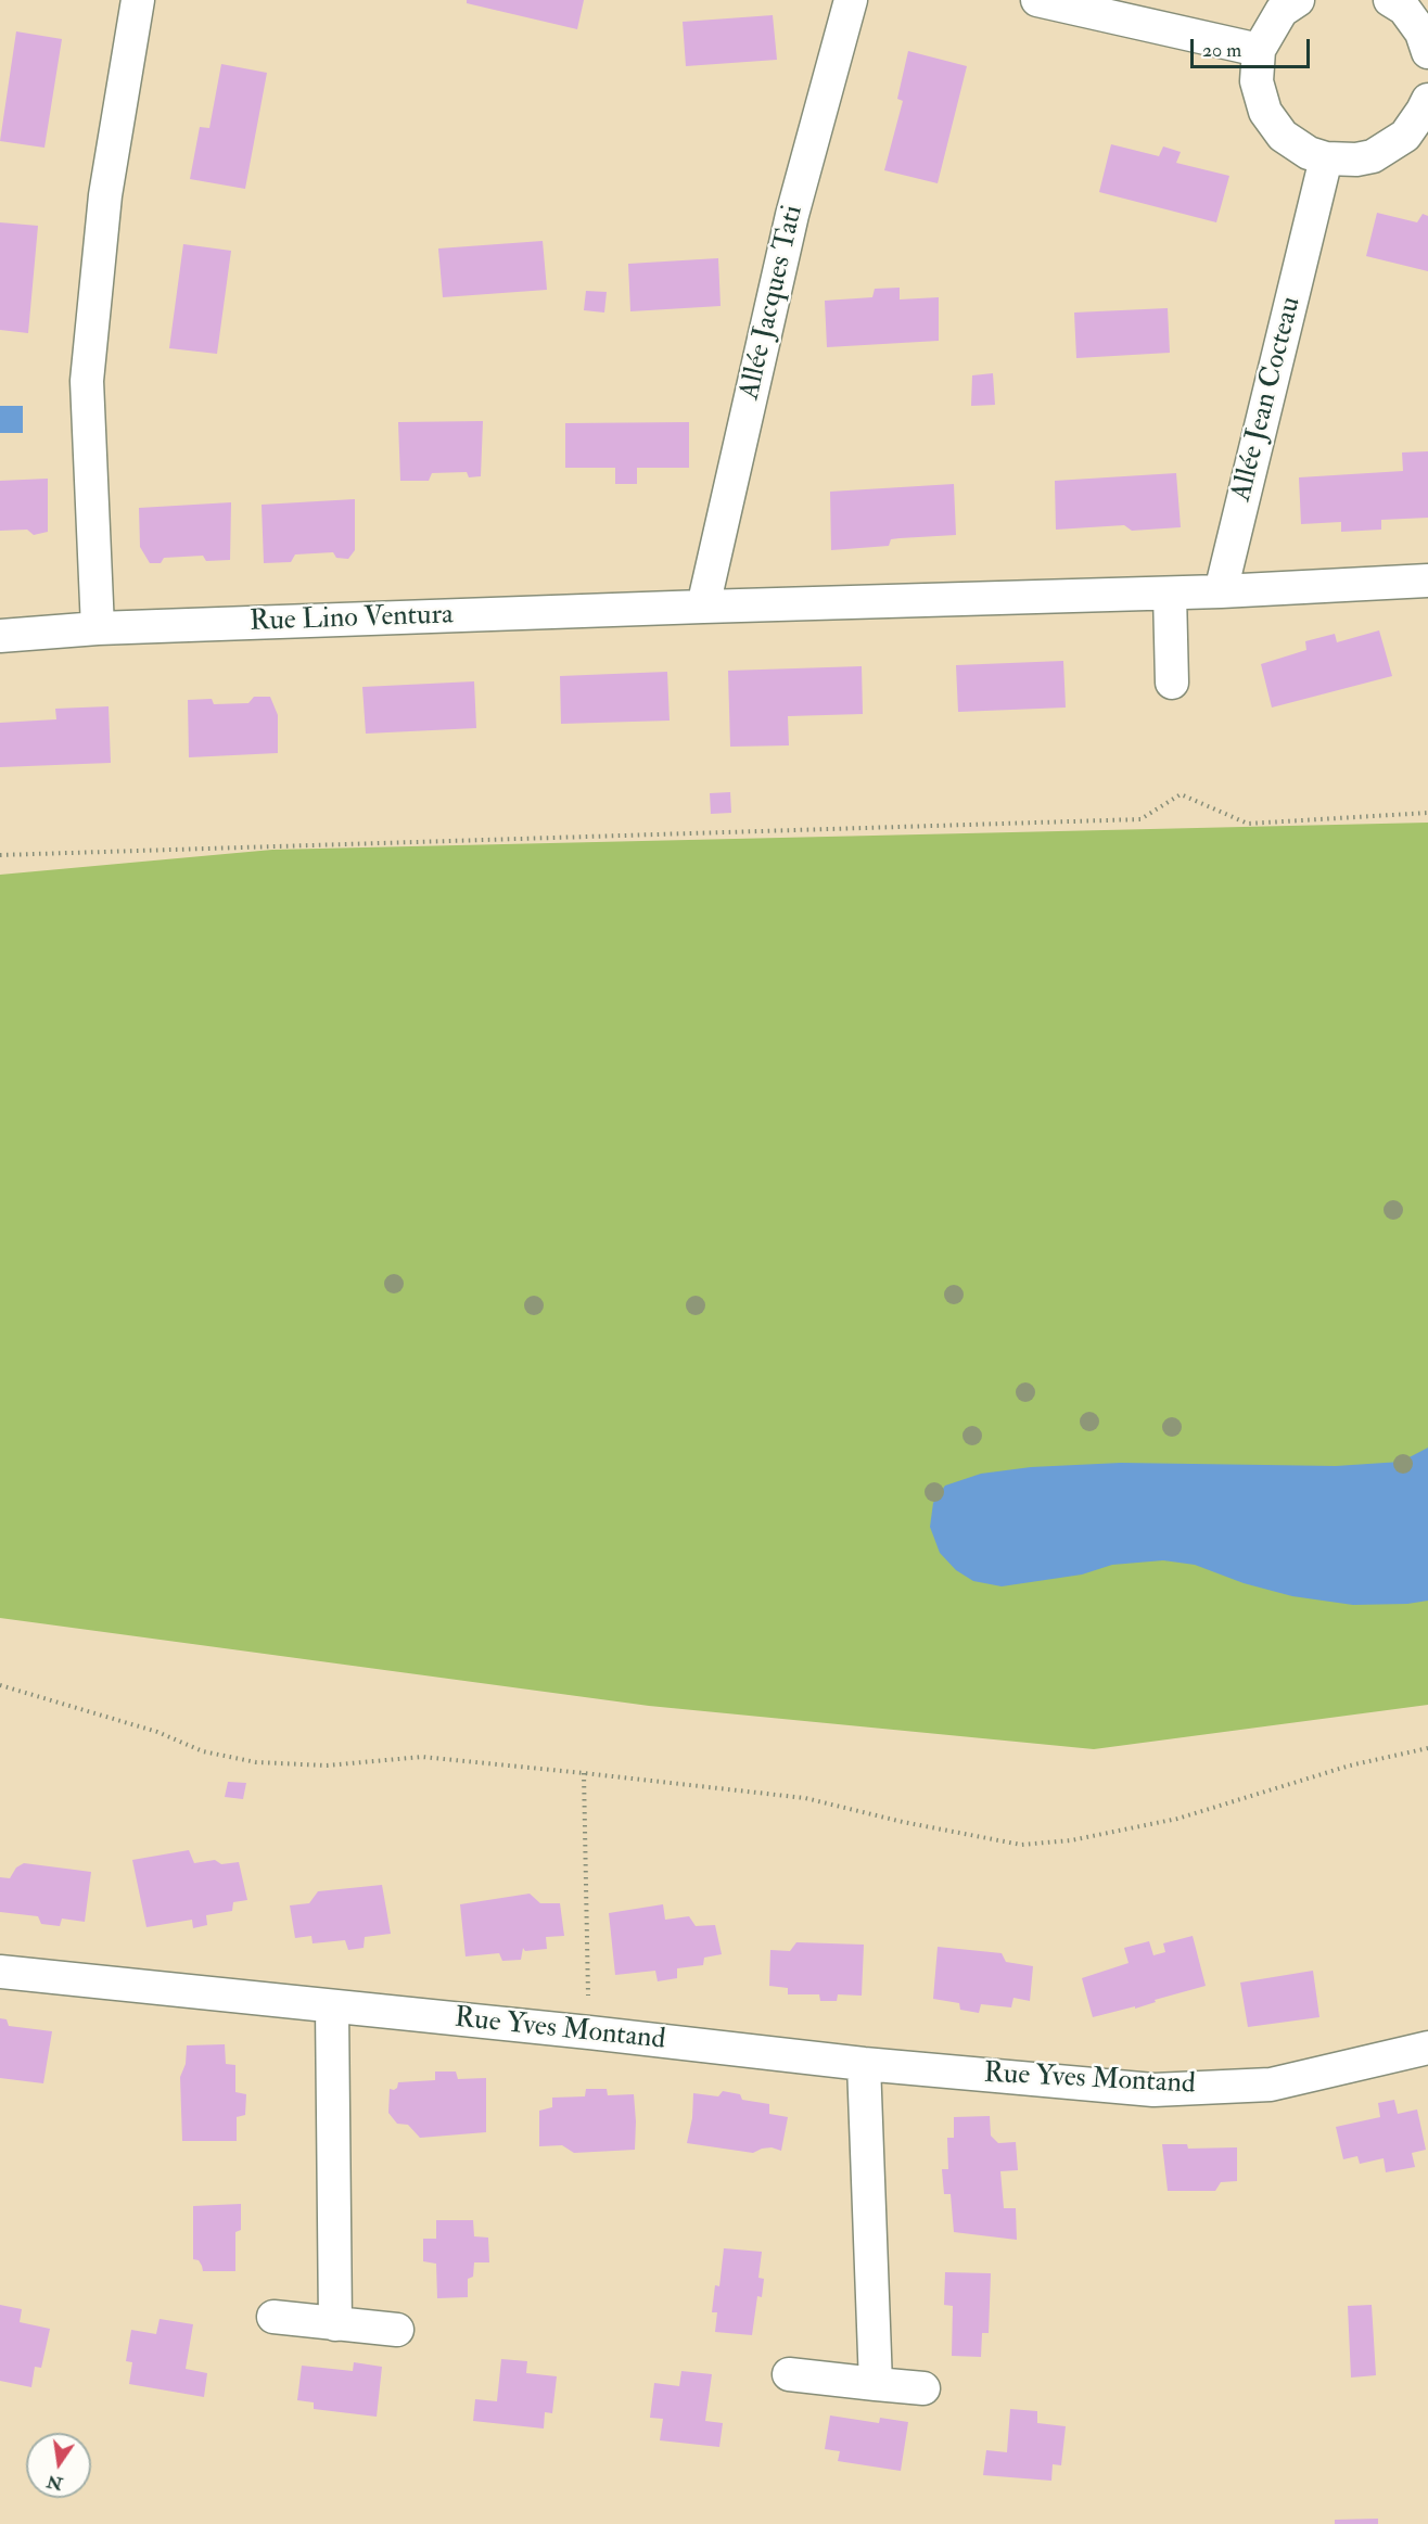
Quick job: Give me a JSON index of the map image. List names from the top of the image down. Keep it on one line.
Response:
{"streets":{"street":["Allée Jacques Tati","Allée Jean Cocteau","Rue Lino Ventura","Rue Yves Montand"]},"crossings":[["Allée Jacques Tati","Rue Lino Ventura"]],"scale_bar":"20 m","north":"bottom"}
